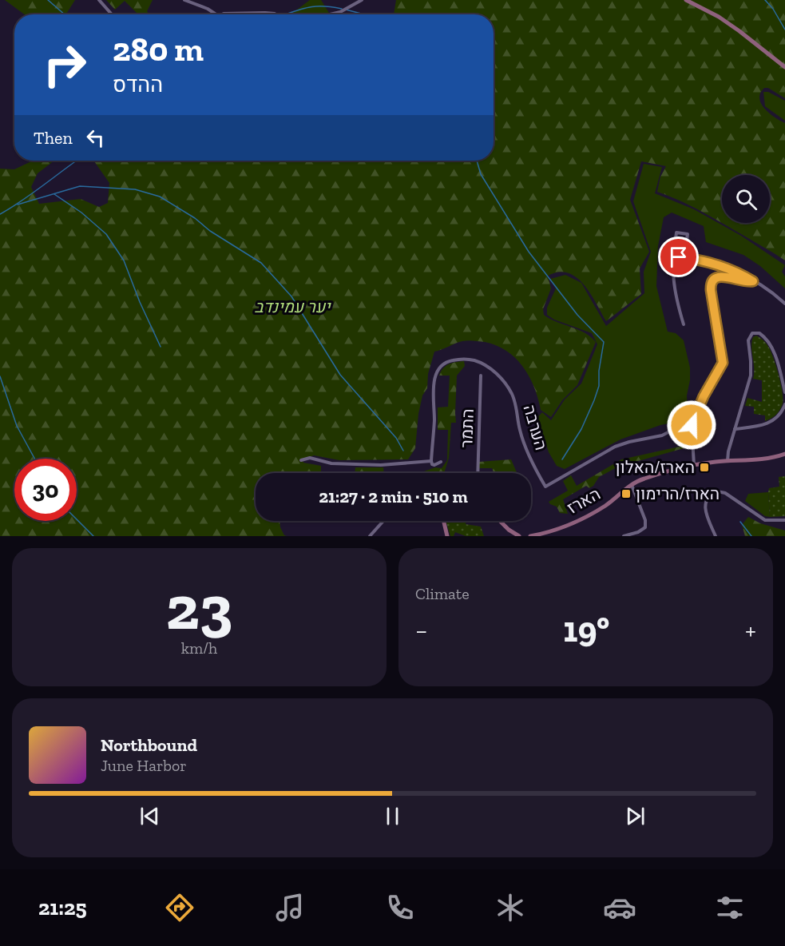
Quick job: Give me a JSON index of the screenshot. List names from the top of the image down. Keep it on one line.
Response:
{"streets":{"street":["הערבה","התמר","הארז"]},"parks":["יער עמינדב"],"places":{"transit":["הארז/האלון","הארז/הרימון"]},"page":{"turn":["280 m","ההדס"],"then":"Then","limit":"30","trip":"21:27 · 2 min · 510 m","tile":[["23","km/h"],"Climate"],"heat":["−","19°","+"],"song":["Northbound","June Harbor"],"tabs":"21:25"}}
